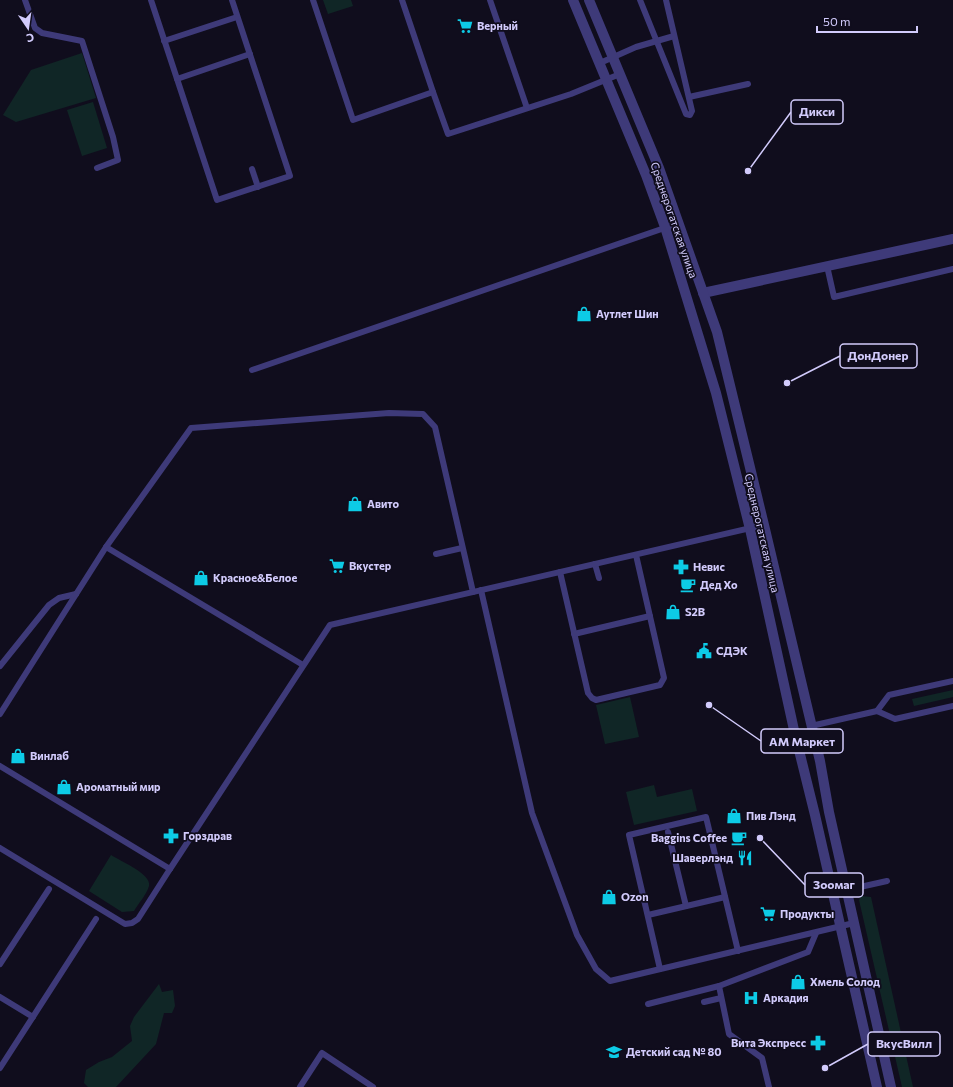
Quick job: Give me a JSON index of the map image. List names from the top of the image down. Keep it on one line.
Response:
{"streets":{"street":["Среднерогатская улица"]},"places":{"supermarket":["Верный","Вкустер","Продукты"],"other":["Дикси","ДонДонер","АМ Маркет","Зоомаг","ВкусВилл"],"shop":["Аутлет Шин","Авито","Красное&Белое","S2B","Винлаб","Ароматный мир","Пив Лэнд","Ozon","Хмель Солод"],"pharmacy":["Невис","Горздрав","Вита Экспресс"],"cafe":["Дед Хо","Baggins Coffee"],"public building":["СДЭК"],"restaurant":["Шаверлэнд"],"hospital":["Аркадия"],"school or university":["Детский сад № 80"]},"scale_bar":"50 m","north":"bottom"}
